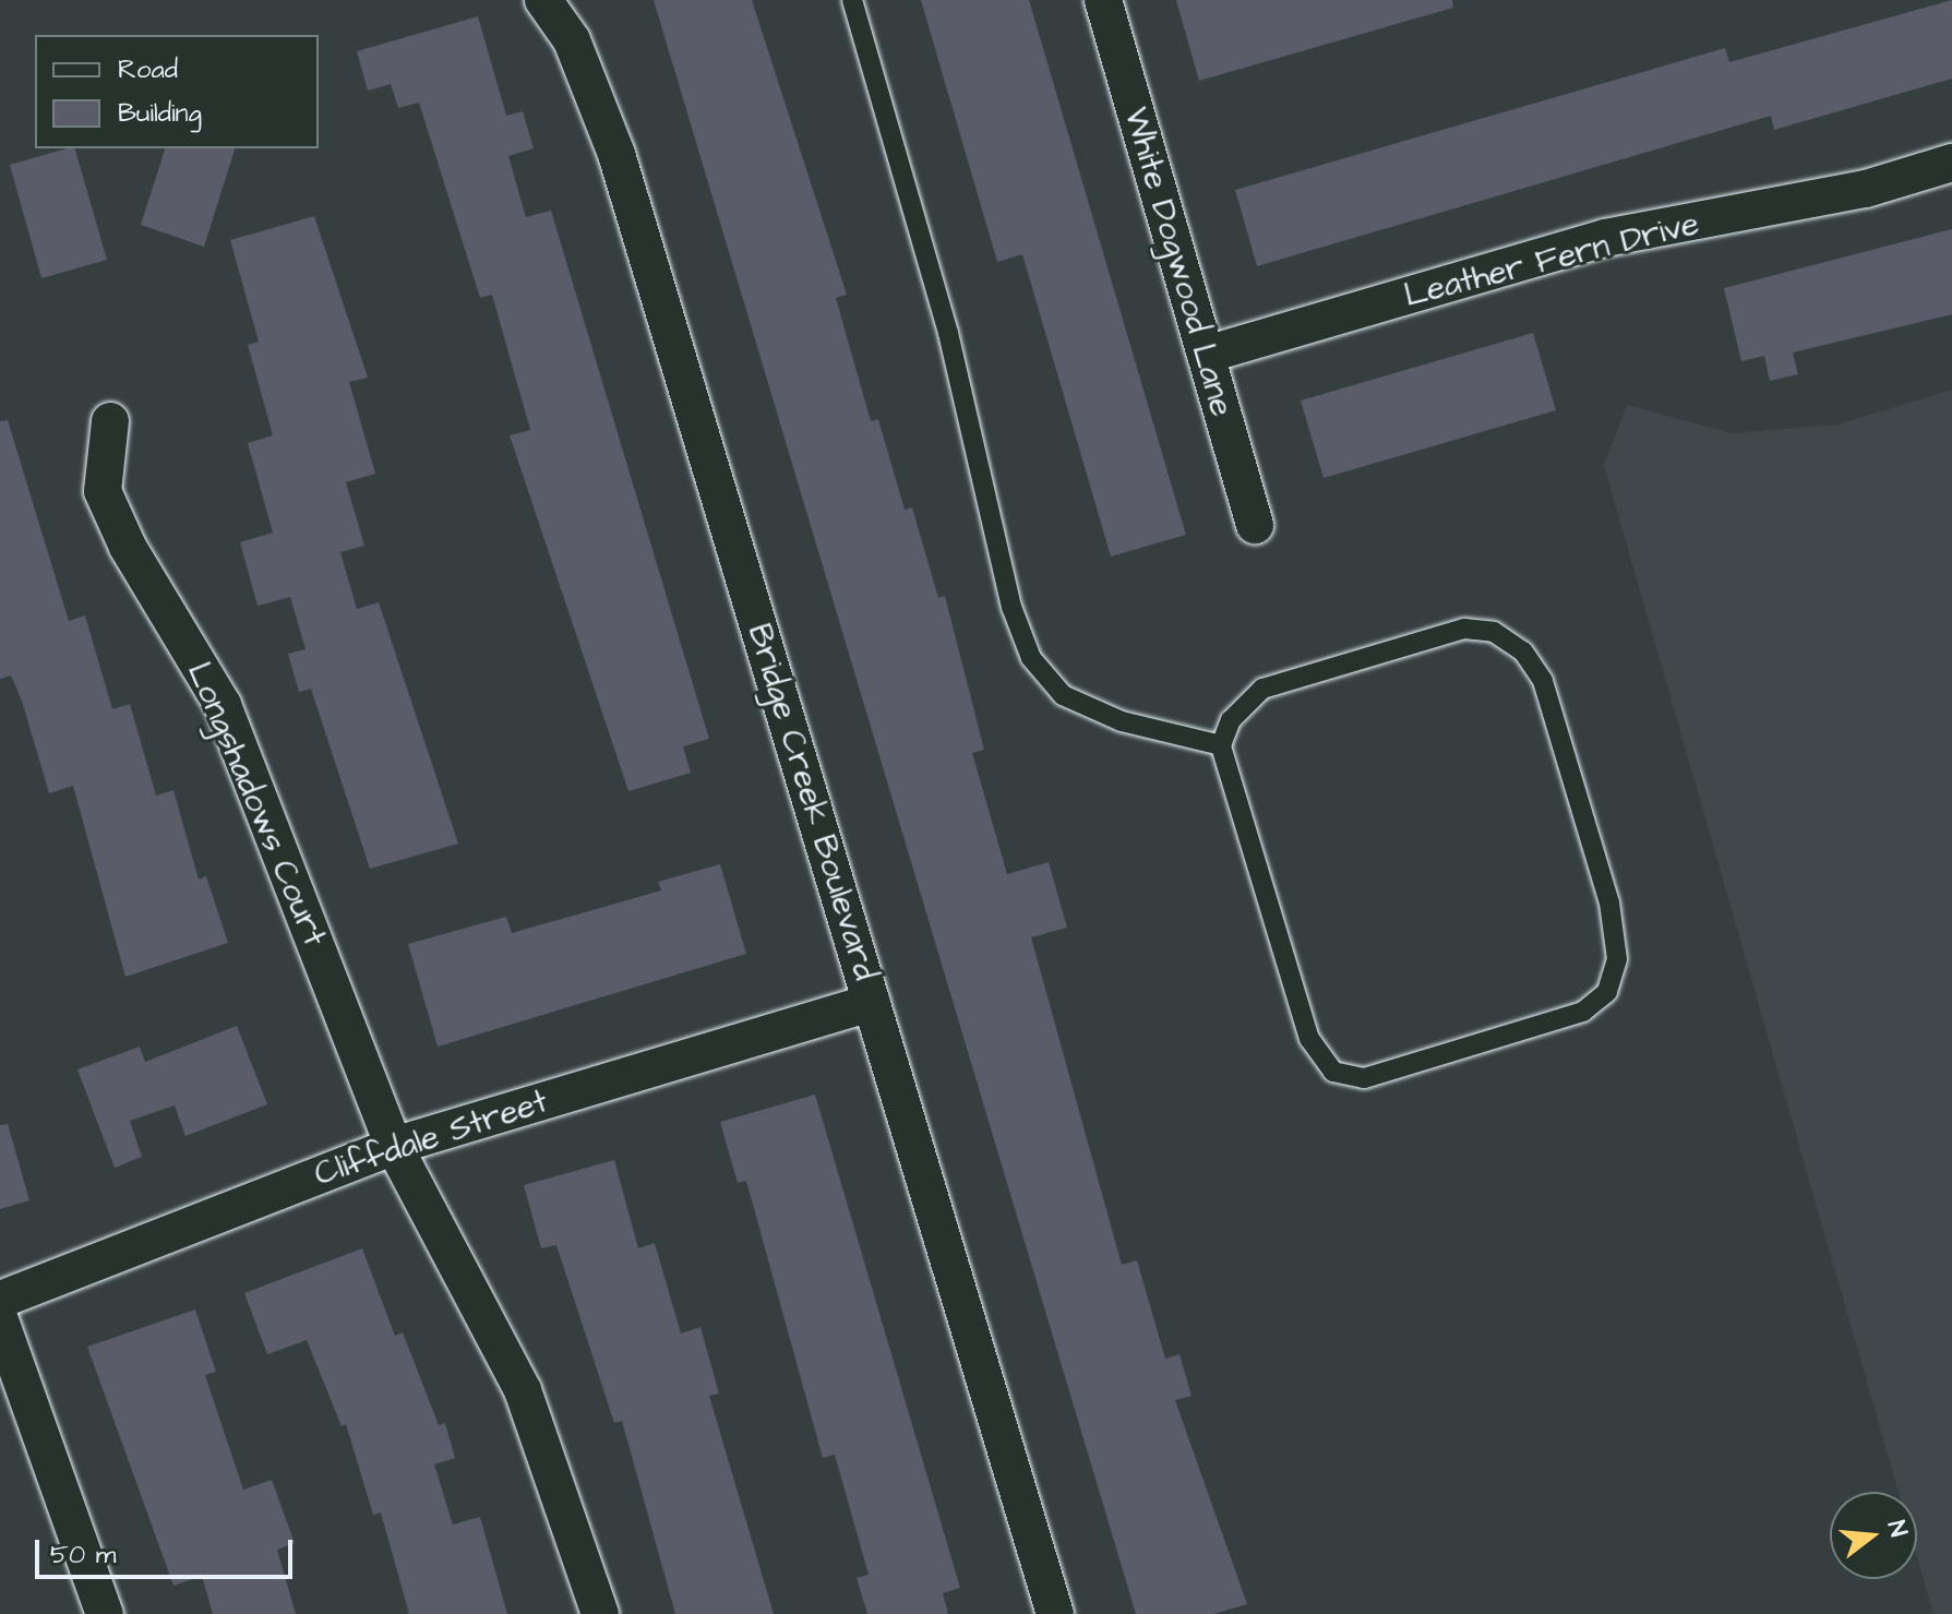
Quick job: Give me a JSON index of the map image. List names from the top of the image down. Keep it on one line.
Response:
{"streets":{"street":["Leather Fern Drive","White Dogwood Lane","Bridge Creek Boulevard","Longshadows Court","Cliffdale Street"]},"crossings":[["Leather Fern Drive","White Dogwood Lane"],["Bridge Creek Boulevard","Cliffdale Street"],["Longshadows Court","Cliffdale Street"]],"legend":["Road","Building"],"scale_bar":"50 m","north":"right"}
